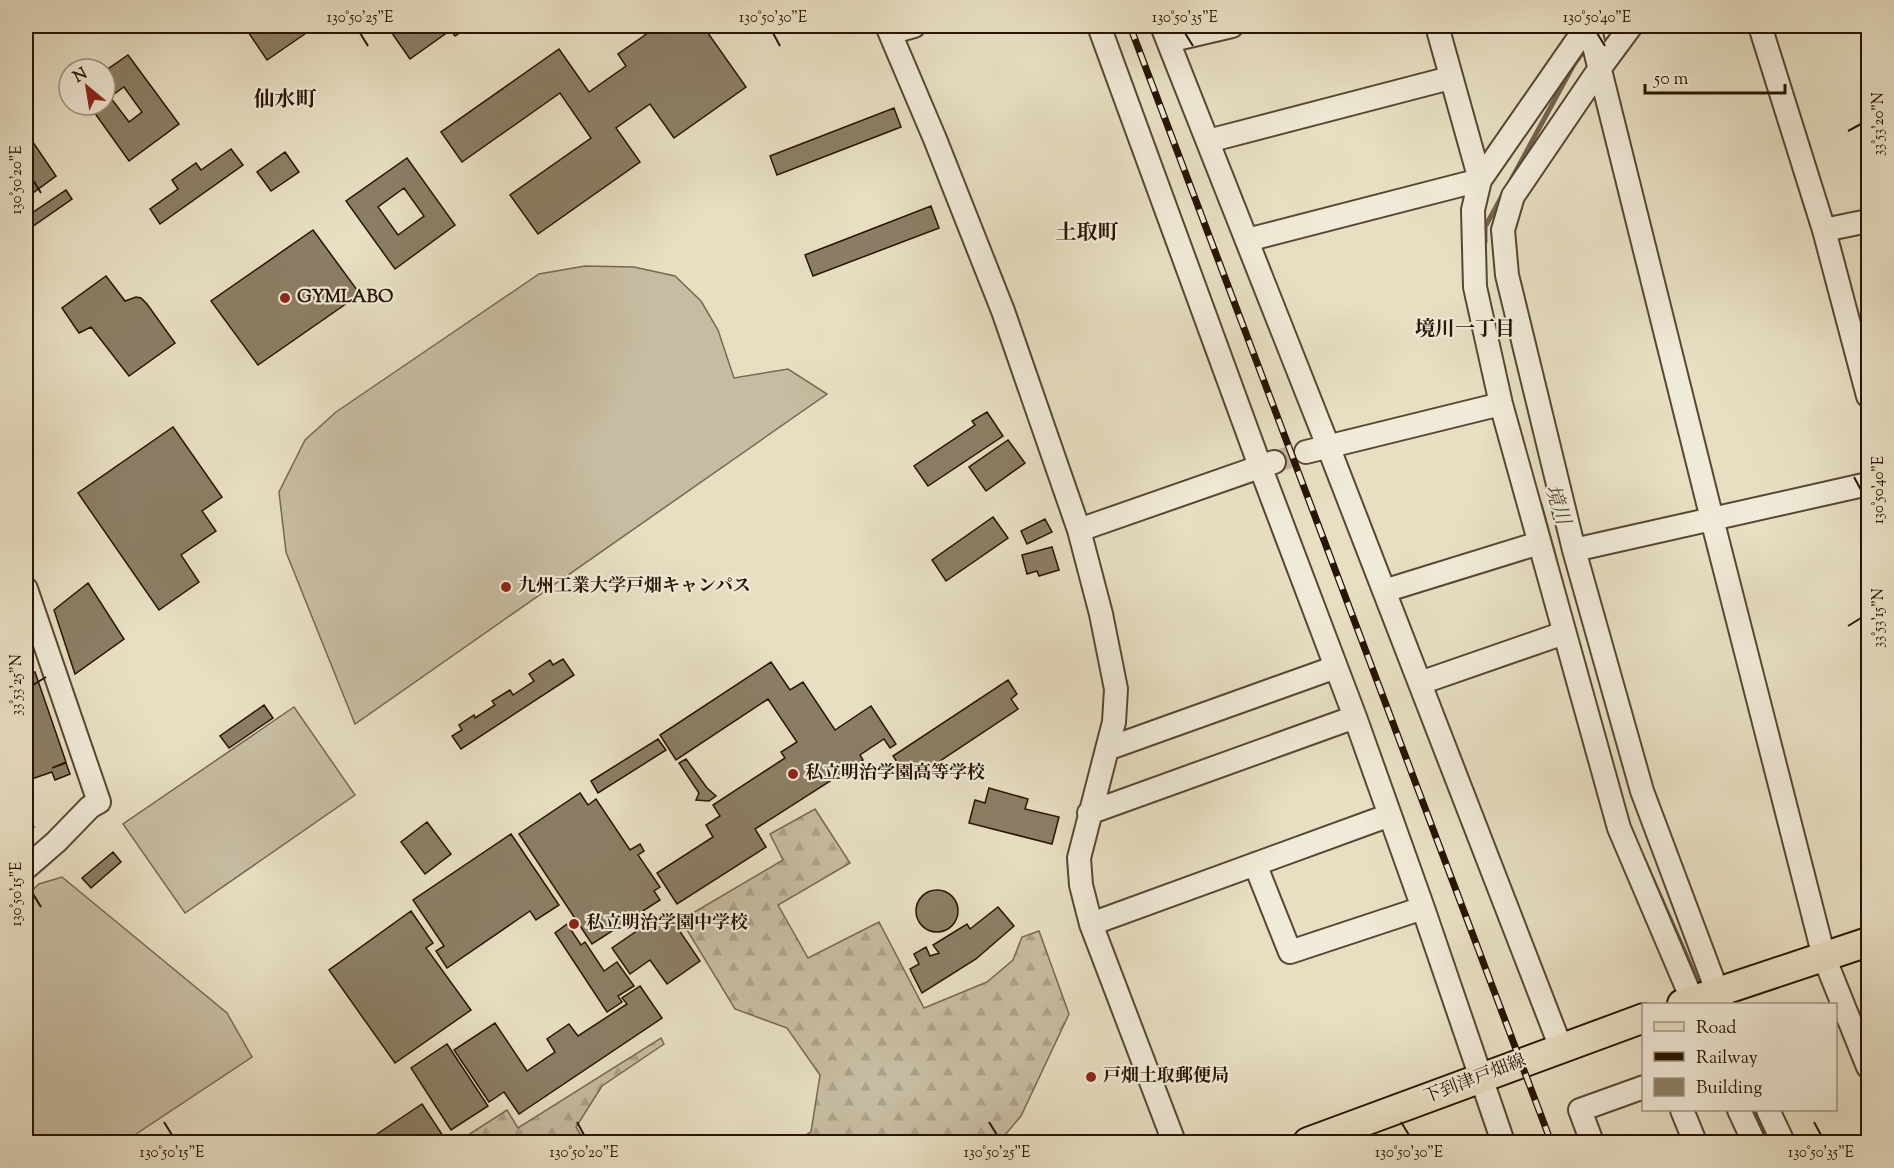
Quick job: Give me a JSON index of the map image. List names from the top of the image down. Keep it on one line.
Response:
{"streets":{"main road":["下到津戸畑線"]},"districts":["仙水町","土取町","境川一丁目"],"water":["境川"],"places":["GYMLABO","九州工業大学戸畑キャンパス","私立明治学園高等学校","私立明治学園中学校","戸畑土取郵便局"],"legend":["Road","Railway","Building"],"scale_bar":"50 m","north":"top left","coordinates":["130°50'25\"E","130°50'30\"E","130°50'35\"E","130°50'40\"E","33°53'20\"N","130°50'20\"E","33°53'15\"N","33°53'25\"N","130°50'15\"E"]}
